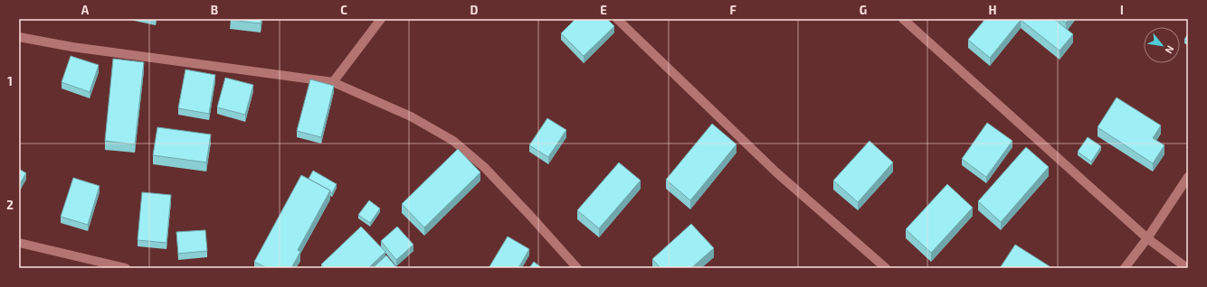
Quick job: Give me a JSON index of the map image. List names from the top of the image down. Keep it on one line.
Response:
{"north":"bottom right","grid":{"columns":["A","B","C","D","E","F","G","H","I"],"rows":["1","2"]}}
